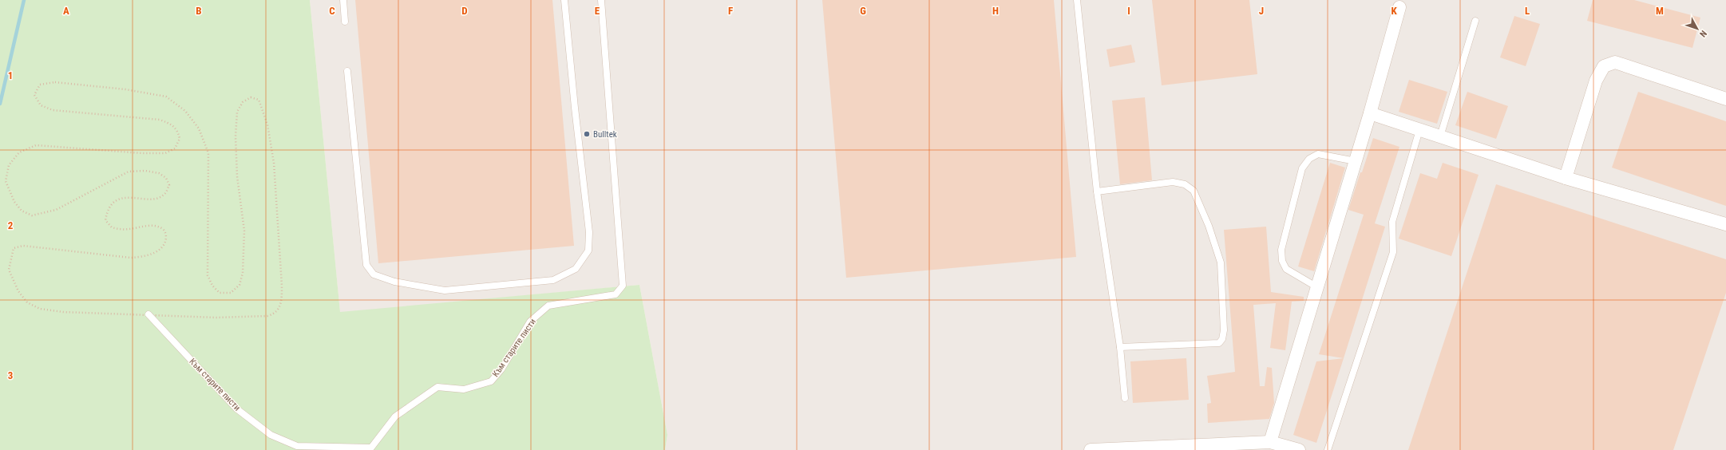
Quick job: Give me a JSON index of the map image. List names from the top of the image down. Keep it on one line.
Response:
{"streets":{"lane":["Към старите писти"]},"places":["Bulltek"],"north":"bottom right","grid":{"columns":["A","B","C","D","E","F","G","H","I","J","K","L","M"],"rows":["1","2","3"]}}
